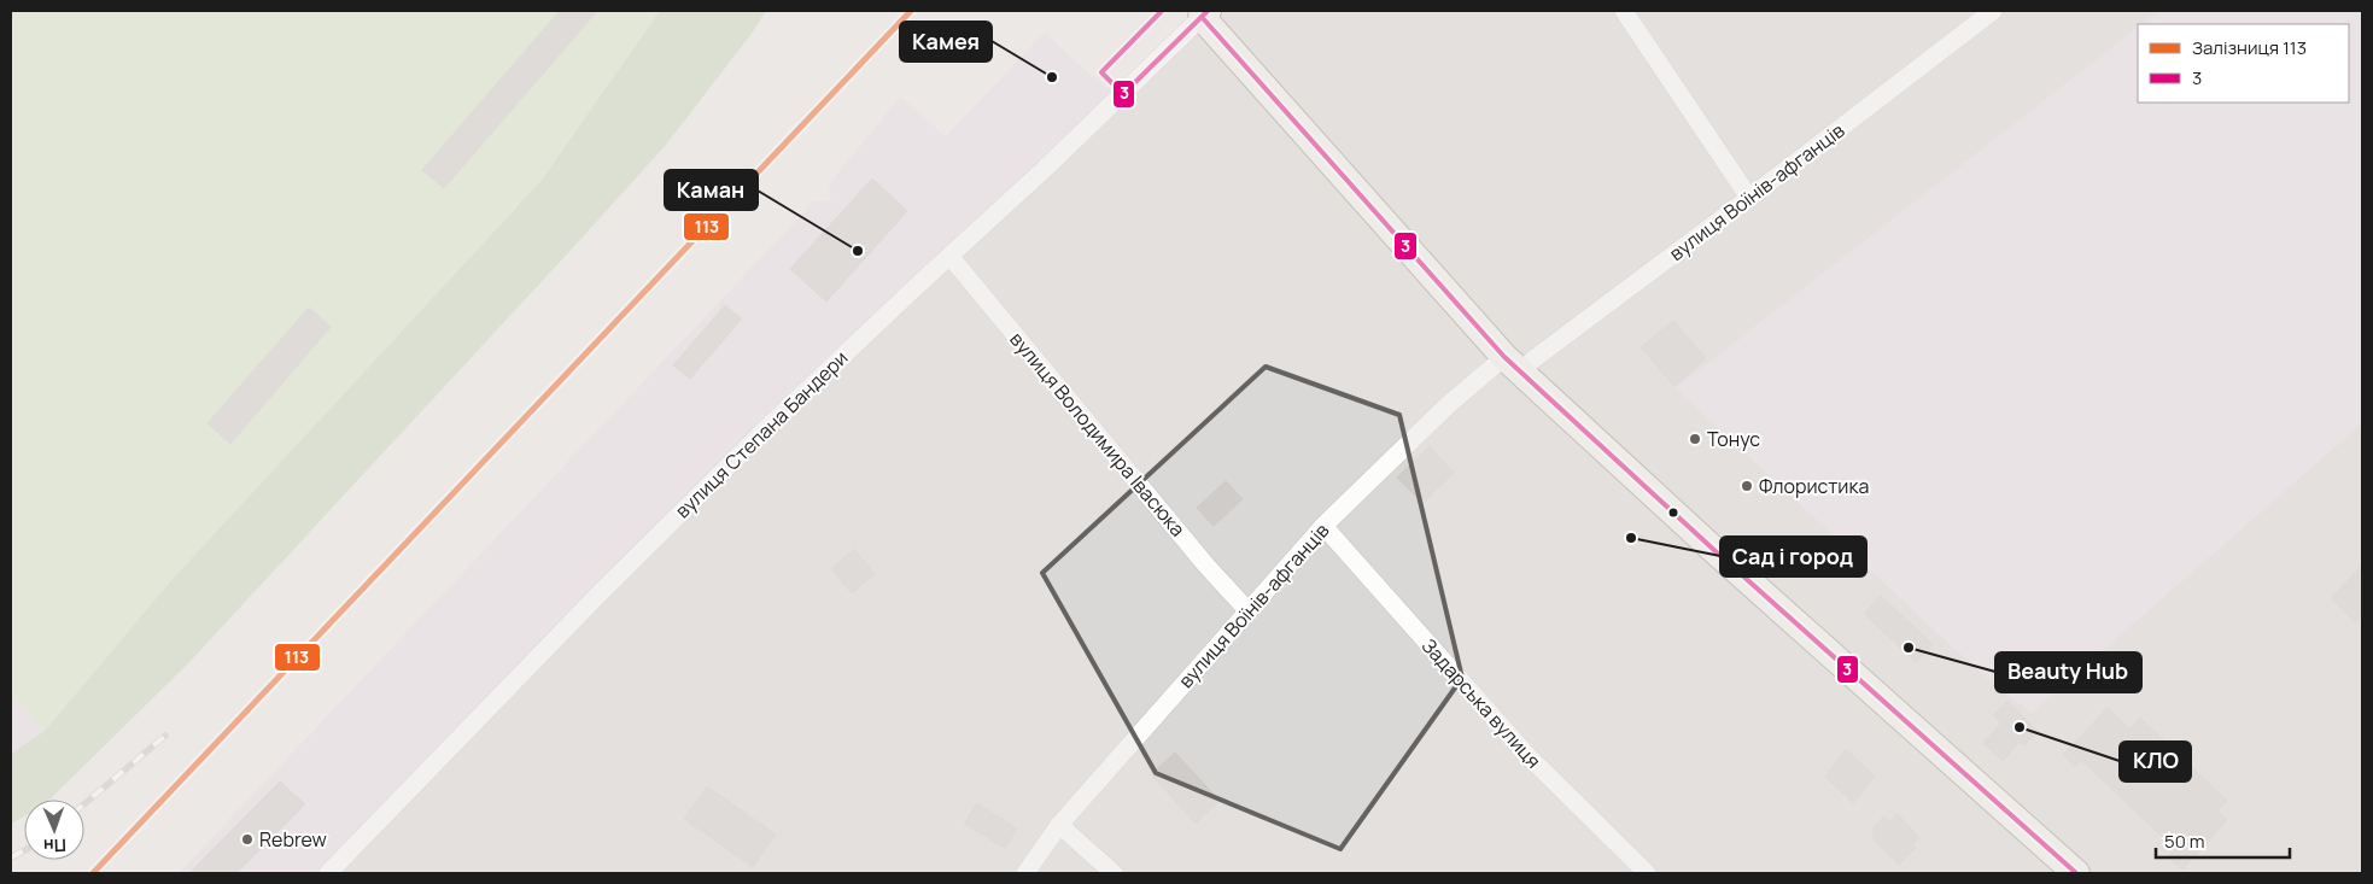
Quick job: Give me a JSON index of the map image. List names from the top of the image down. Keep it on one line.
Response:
{"streets":{"street":["вулиця Воїнів-афганців","вулиця Степана Бандери","вулиця Володимира Івасюка","Задарська вулиця"]},"crossings":[["вулиця Воїнів-афганців","вулиця Володимира Івасюка"],["вулиця Воїнів-афганців","Задарська вулиця"],["вулиця Степана Бандери","вулиця Володимира Івасюка"]],"places":["Камея","Каман","Тонус","Флористика","Сад і город","Beauty Hub","КЛО","Rebrew"],"lines":["rail line 113","transit line 3"],"legend":["Залізниця 113","3"],"scale_bar":"50 m","north":"bottom"}
